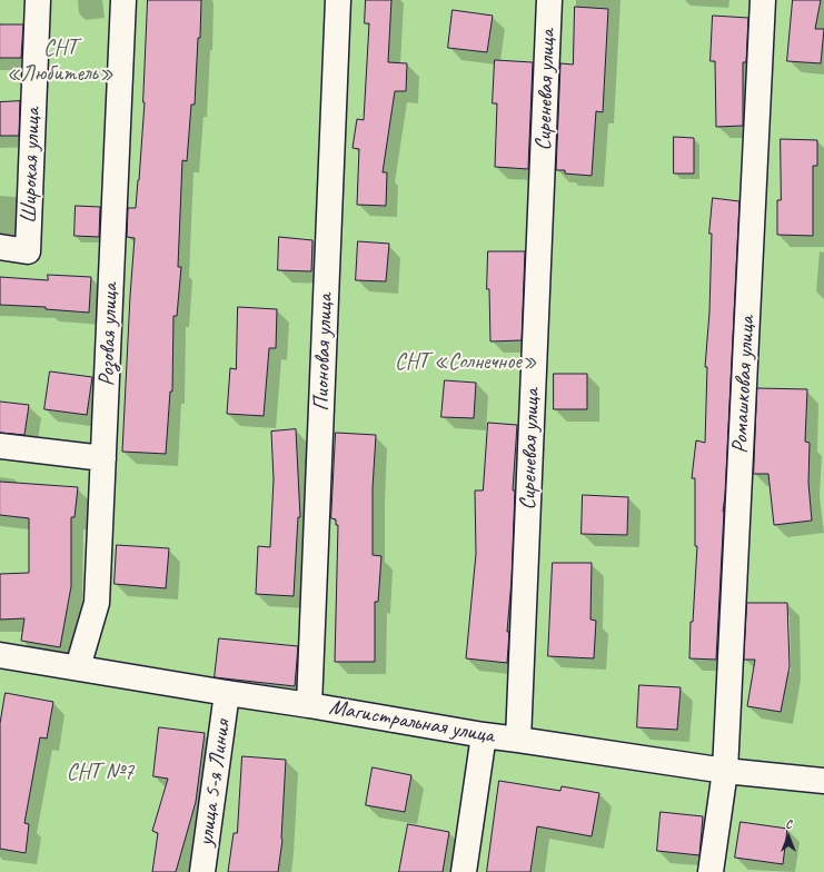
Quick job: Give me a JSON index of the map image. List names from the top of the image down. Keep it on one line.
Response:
{"streets":{"street":["Сиреневая улица","Широкая улица","Розовая улица","Пионовая улица","Ромашковая улица","Магистральная улица","улица 5-я Линия"]},"crossings":[["Сиреневая улица","Магистральная улица"],["Розовая улица","Магистральная улица"],["Пионовая улица","Магистральная улица"],["Ромашковая улица","Магистральная улица"],["Магистральная улица","улица 5-я Линия"]],"parks":["СНТ «Любитель»","СНТ «Солнечное»","СНТ №7"],"north":"top"}
